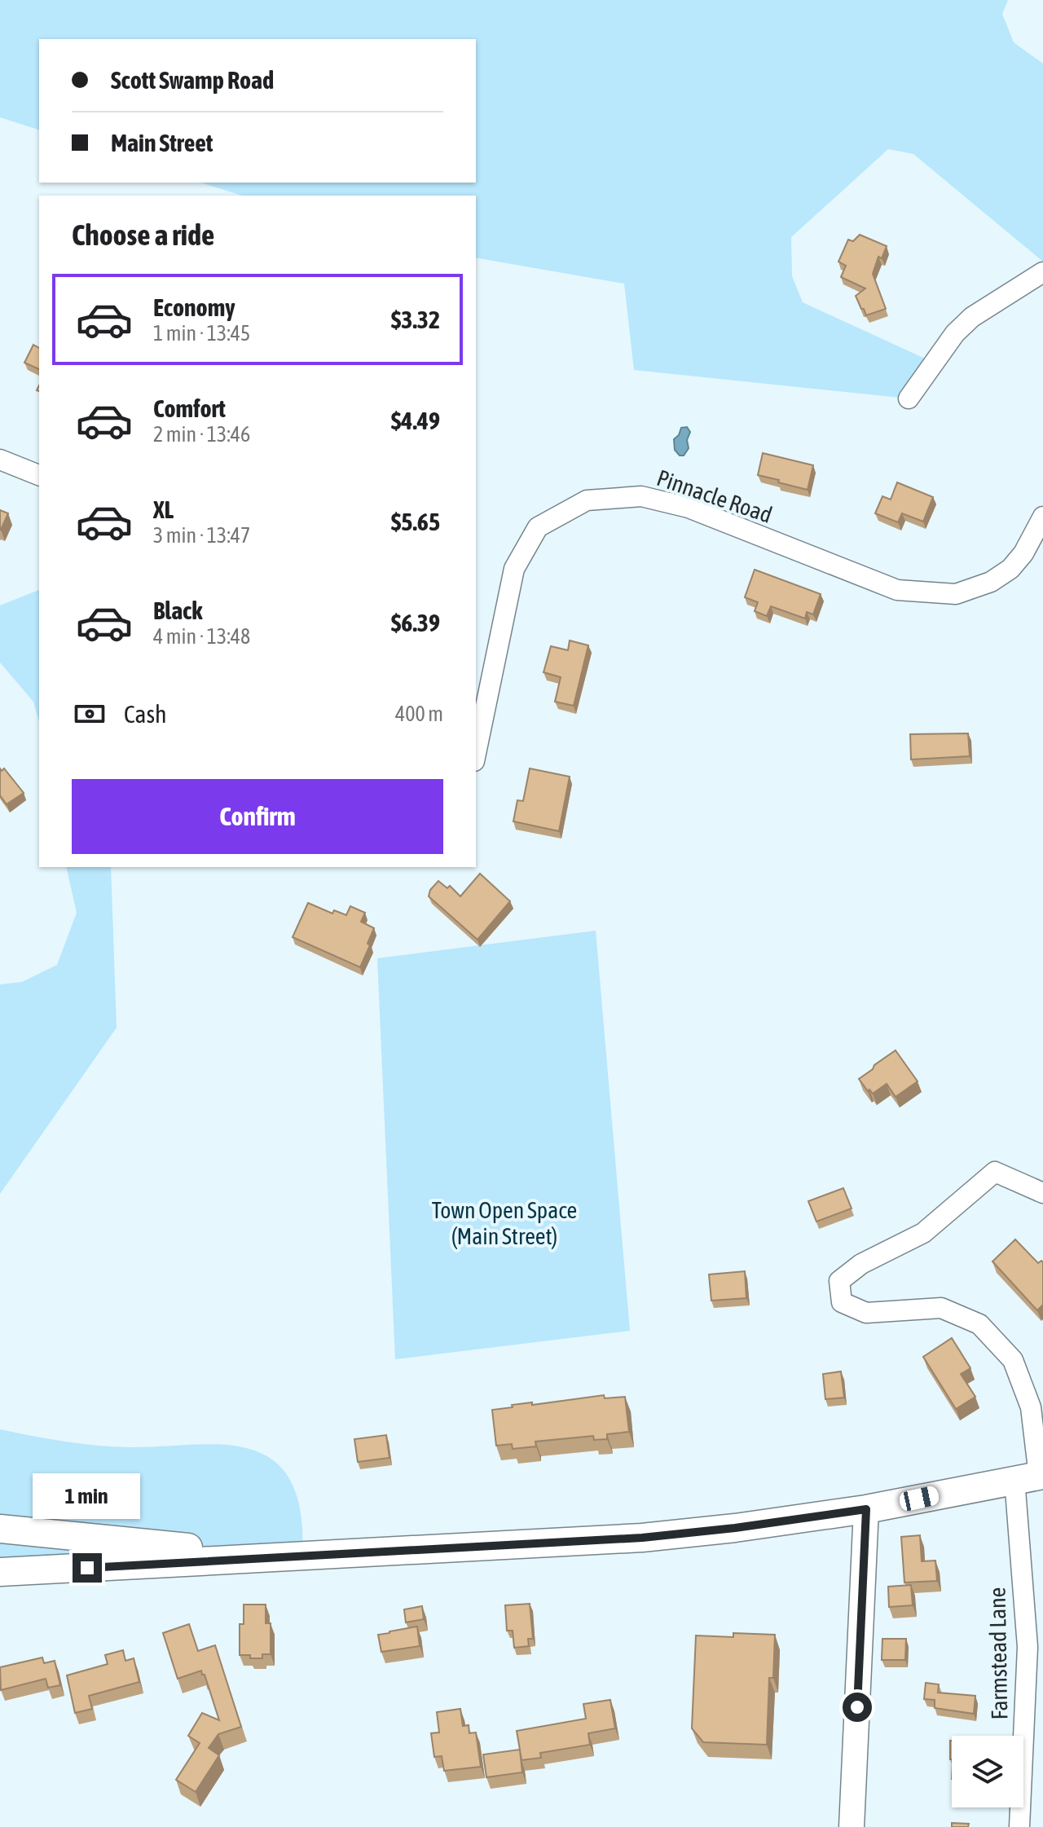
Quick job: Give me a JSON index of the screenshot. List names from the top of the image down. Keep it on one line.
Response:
{"streets":{"street":["Pinnacle Road","Farmstead Lane"]},"parks":["Town Open Space (Main Street)"],"page":{"banner":["Scott Swamp Road","Main Street"],"heading":"Choose a ride","list":[{"name":"Economy","note":"1 min · 13:45","value":"$3.32"},{"name":"Comfort","note":"2 min · 13:46","value":"$4.49"},{"name":"XL","note":"3 min · 13:47","value":"$5.65"},{"name":"Black","note":"4 min · 13:48","value":"$6.39"}],"pay":["Cash","400 m"],"buttons":"Confirm","bubble":"1 min"}}
